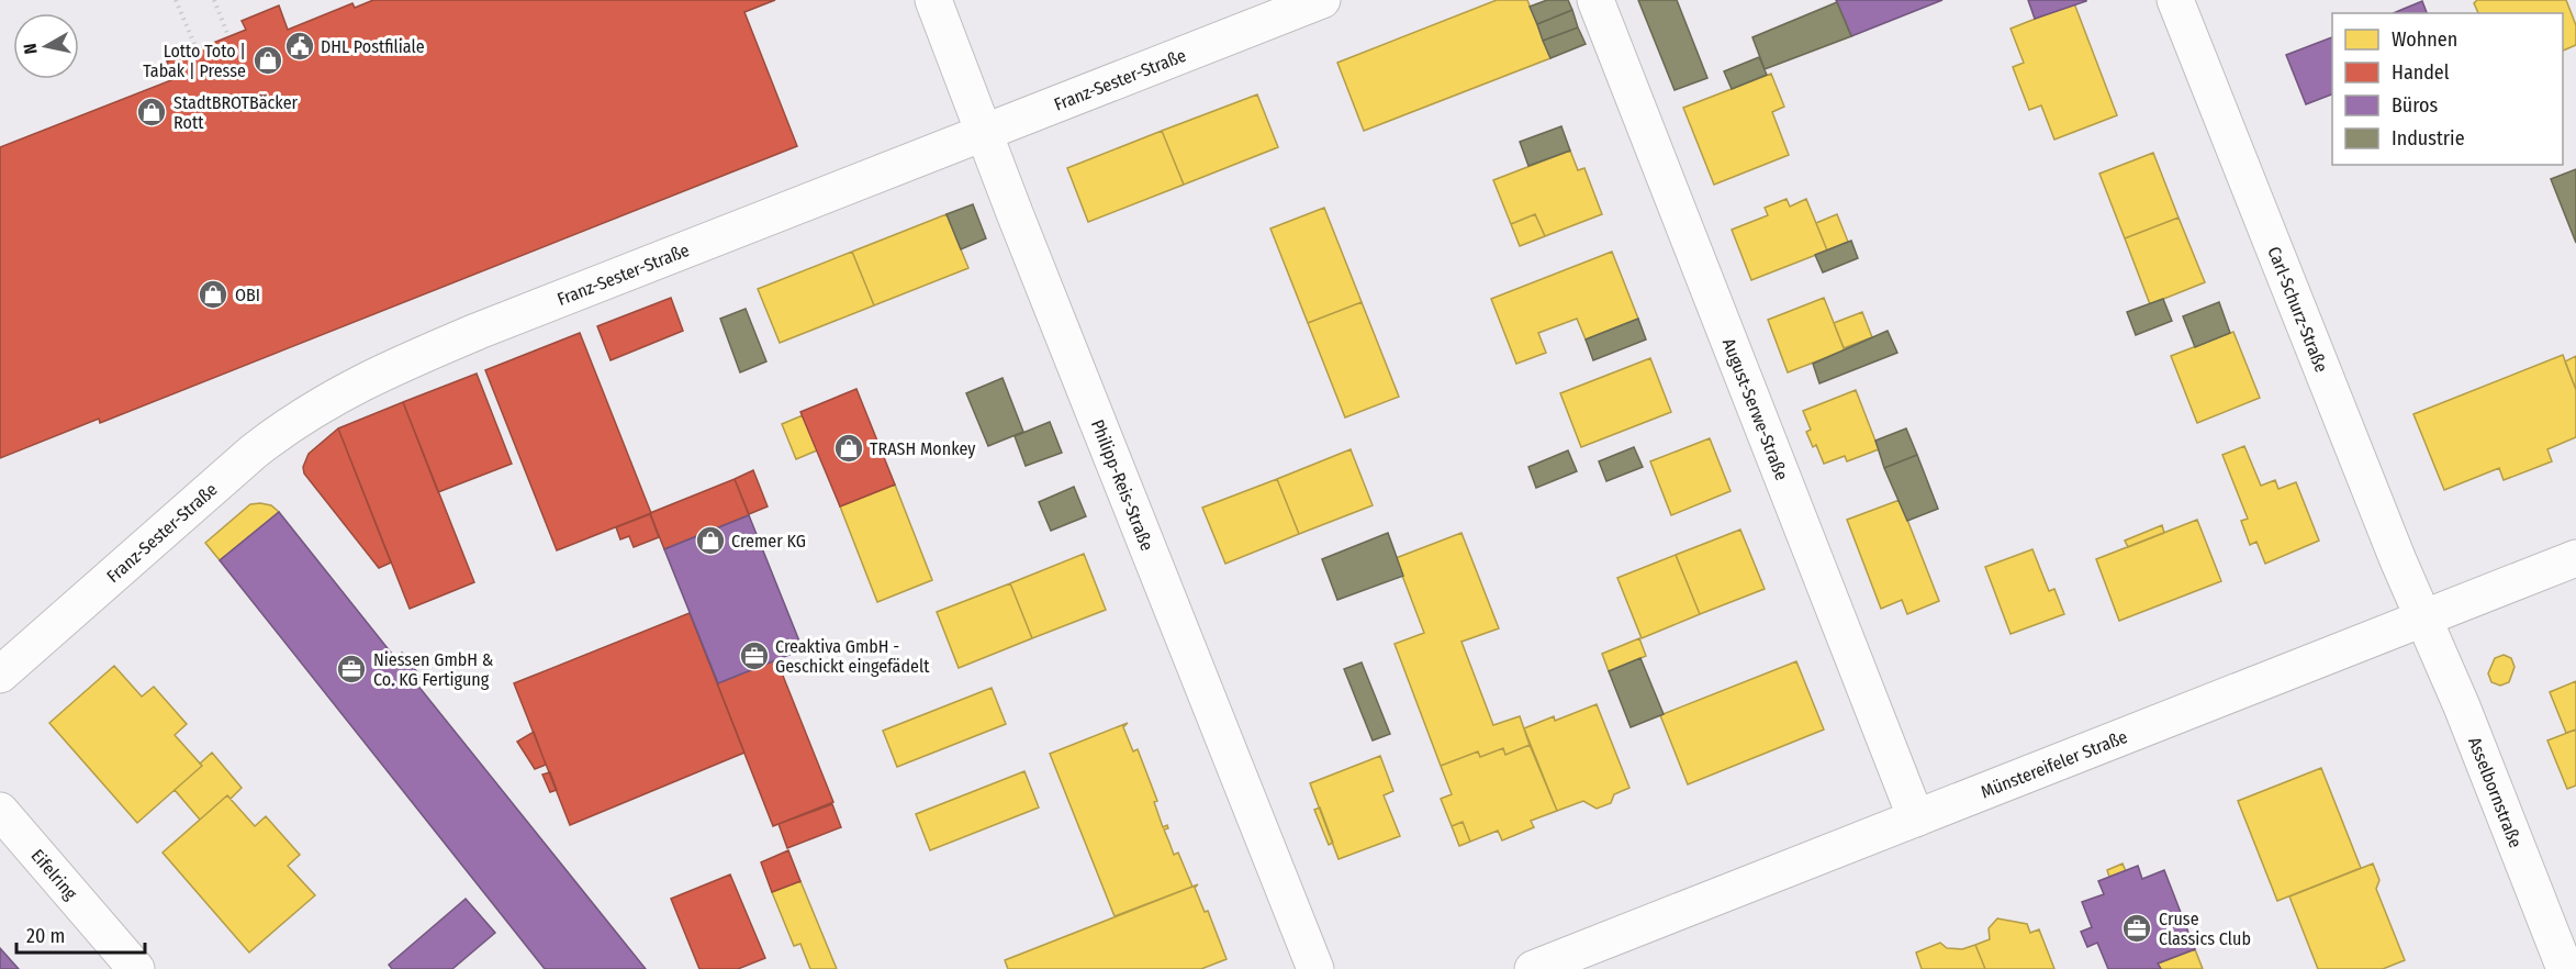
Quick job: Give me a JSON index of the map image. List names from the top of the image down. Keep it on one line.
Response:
{"streets":{"street":["Franz-Sester-Straße","Carl-Schurz-Straße","August-Serwe-Straße","Philipp-Reis-Straße","Münstereifeler Straße","Asselbornstraße","Eifelring"]},"crossings":[["Franz-Sester-Straße","Philipp-Reis-Straße"],["Carl-Schurz-Straße","Münstereifeler Straße"],["Carl-Schurz-Straße","Asselbornstraße"],["August-Serwe-Straße","Münstereifeler Straße"],["Münstereifeler Straße","Asselbornstraße"]],"places":{"public building":["DHL Postfiliale"],"shop":["Lotto Toto | Tabak | Presse","StadtBROTBäcker Rott","OBI","TRASH Monkey","Cremer KG"],"office":["Creaktiva GmbH - Geschickt eingefädelt","Niessen GmbH & Co. KG Fertigung","Cruse Classics Club"]},"legend":["Wohnen","Handel","Büros","Industrie"],"scale_bar":"20 m","north":"left"}
